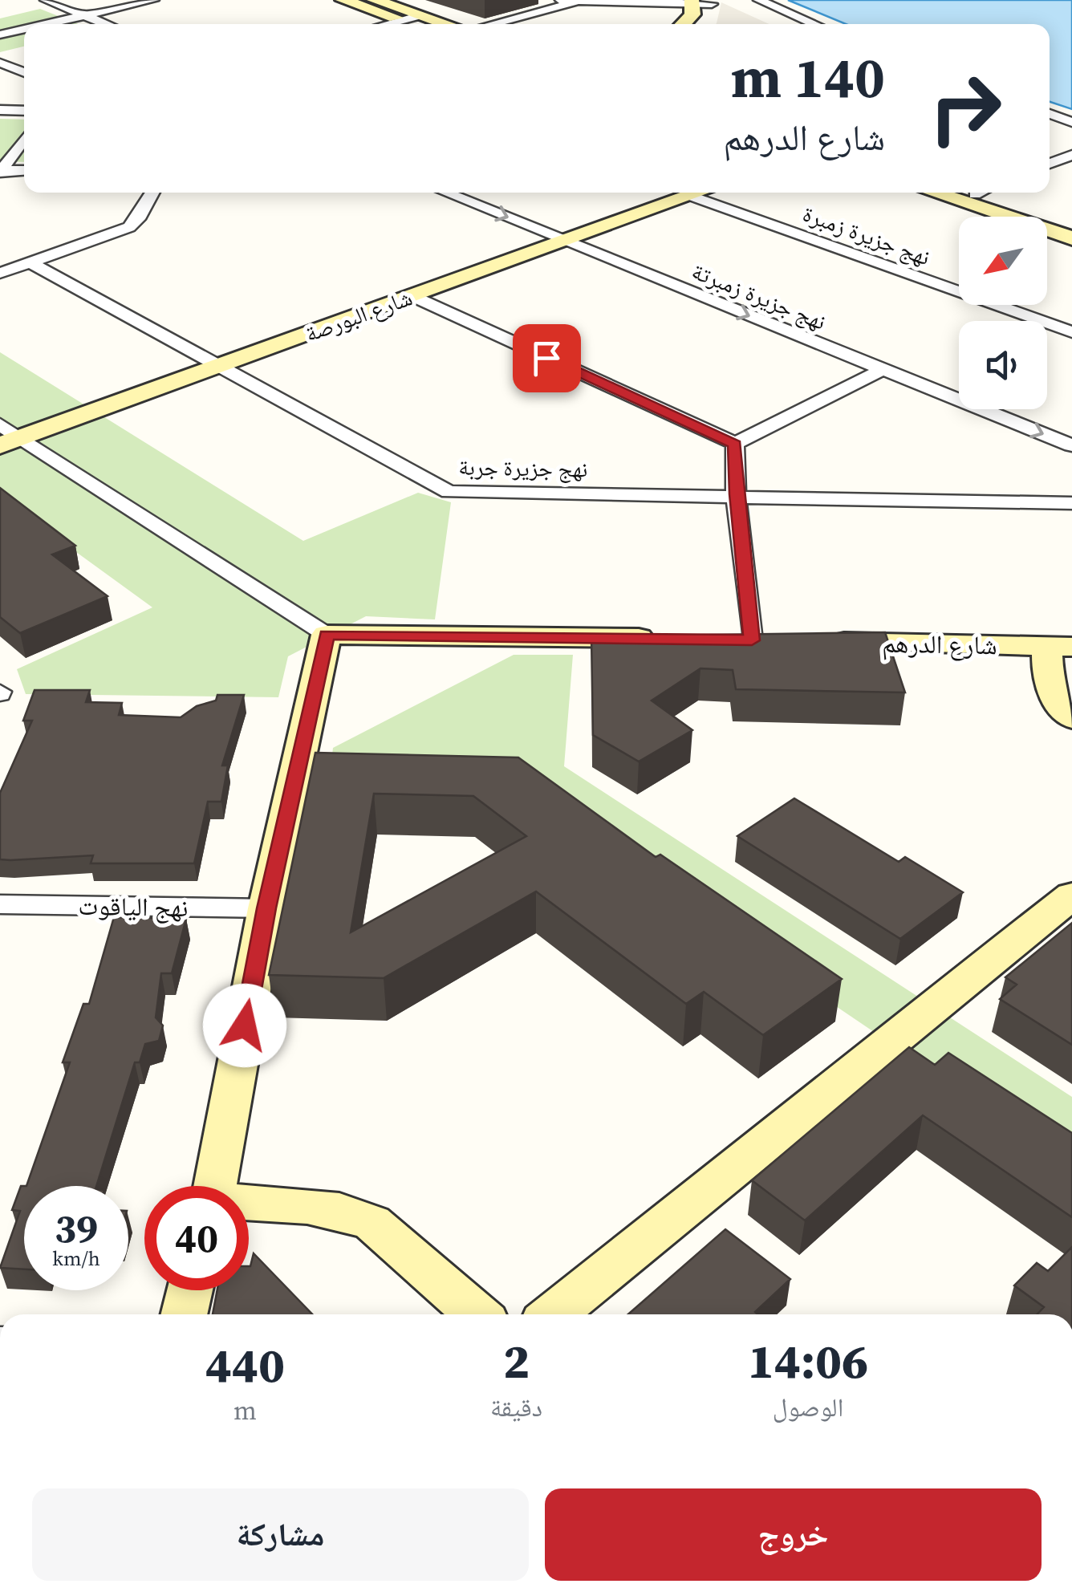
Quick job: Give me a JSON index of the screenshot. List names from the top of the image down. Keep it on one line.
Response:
{"streets":{"street":["نهج جزيرة زمبرة","نهج جزيرة زمبرتة","شارع البورصة","نهج جزيرة جربة","شارع الدرهم","نهج الياقوت"]},"crossings":[["نهج جزيرة زمبرة","شارع البورصة"],["نهج جزيرة زمبرتة","شارع البورصة"],["شارع البورصة","نهج جزيرة جربة"]],"north":"bottom left","page":{"turn":["140 m","شارع الدرهم"],"speed":"39 km/h","limit":"40","eta":["14:06","الوصول","2","دقيقة","440","m"],"buttons":["خروج","مشاركة"]}}
